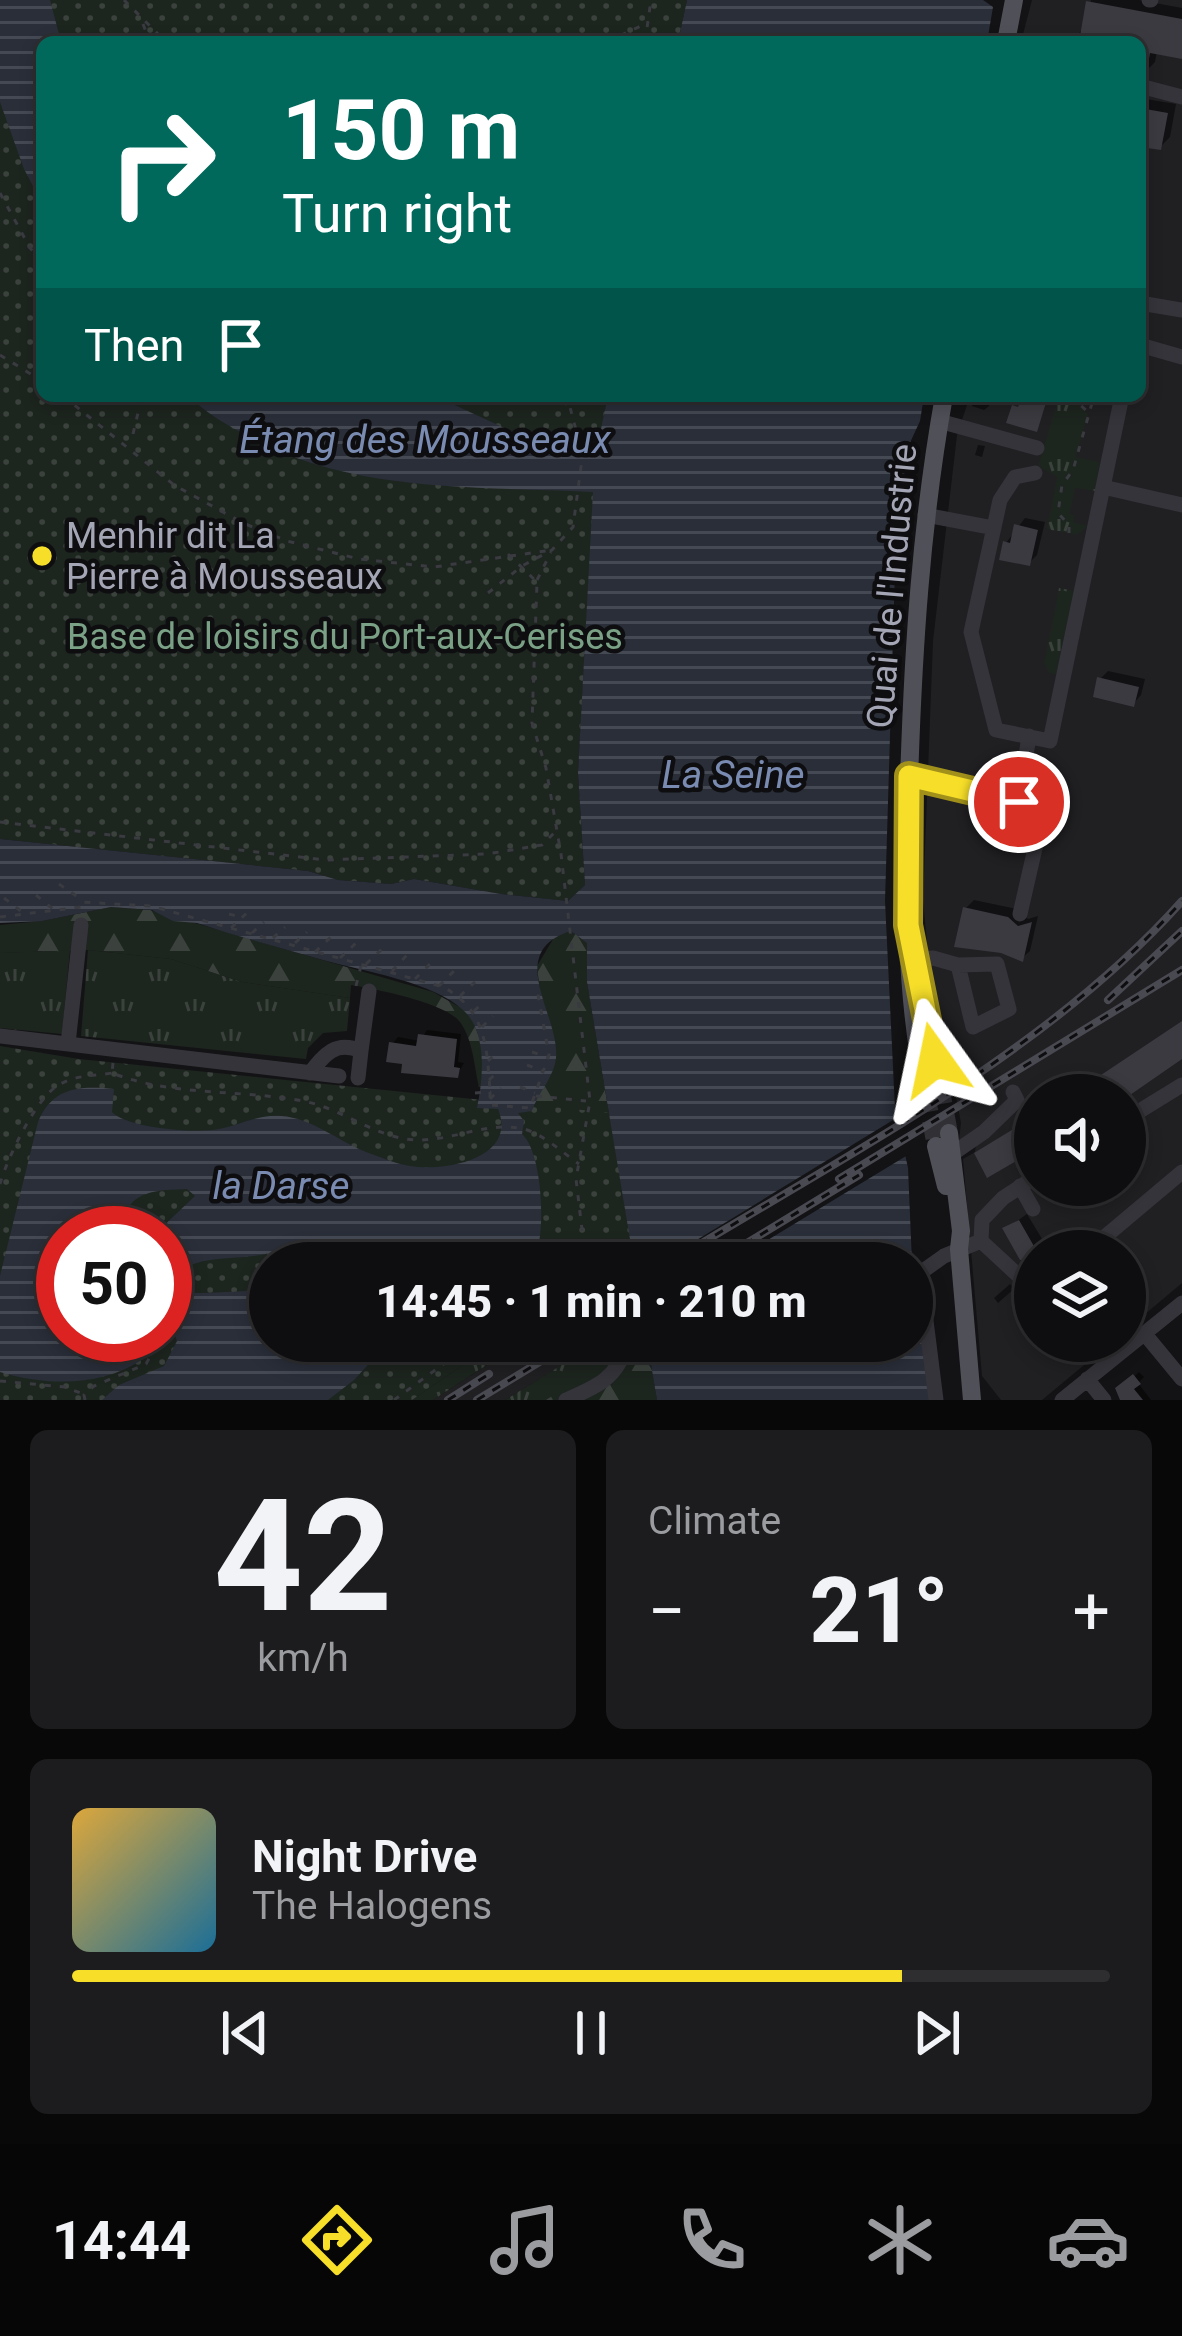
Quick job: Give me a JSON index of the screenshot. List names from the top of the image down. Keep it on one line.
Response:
{"streets":{"main road":["Quai de l'Industrie"]},"water":["Étang des Mousseaux","La Seine","la Darse"],"parks":["Base de loisirs du Port-aux-Cerises"],"places":["Menhir dit La Pierre à Mousseaux"],"page":{"turn":["150 m","Turn right"],"then":"Then","limit":"50","trip":"14:45 · 1 min · 210 m","tile":[["42","km/h"],"Climate"],"heat":["−","21°","+"],"song":["Night Drive","The Halogens"],"tabs":"14:44"}}
